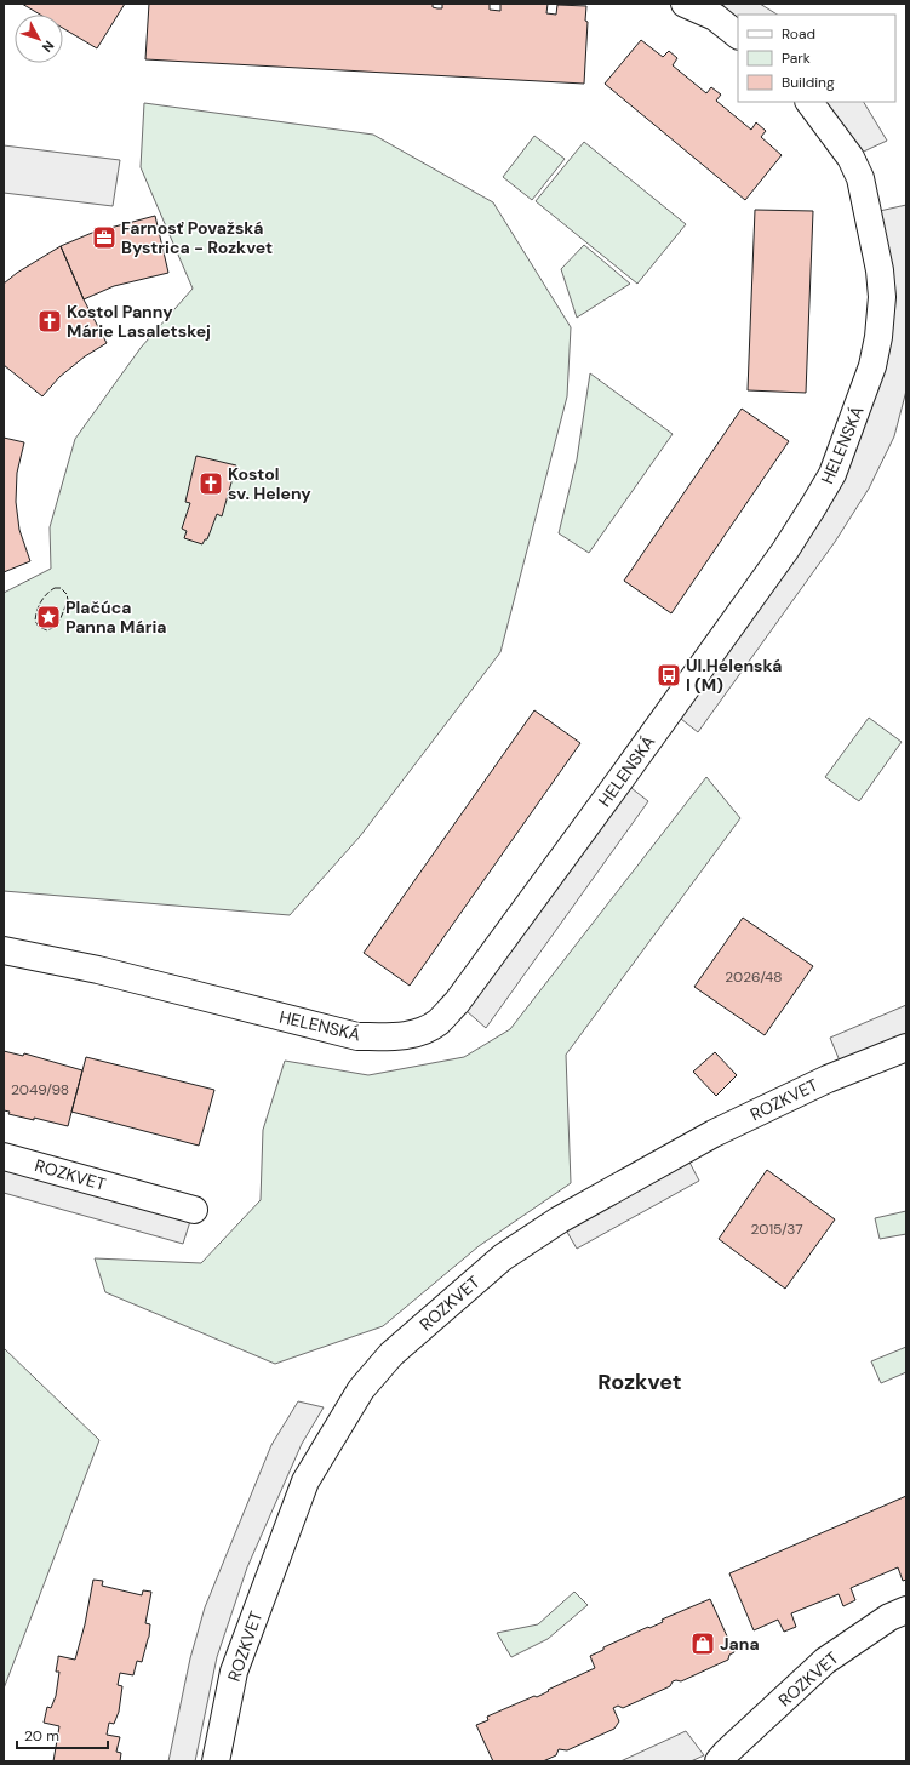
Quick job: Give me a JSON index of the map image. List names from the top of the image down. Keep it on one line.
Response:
{"streets":{"street":["HELENSKÁ","ROZKVET"]},"districts":["Rozkvet"],"places":{"office":["Farnosť Považská Bystrica - Rozkvet"],"church":["Kostol Panny Márie Lasaletskej","Kostol sv. Heleny"],"place":["Plačúca Panna Mária"],"bus stop":["Ul.Helenská I (M)"],"shop":["Jana"]},"house_numbers":["2026/48","2049/98","2015/37"],"legend":["Road","Park","Building"],"scale_bar":"20 m","north":"bottom right"}
